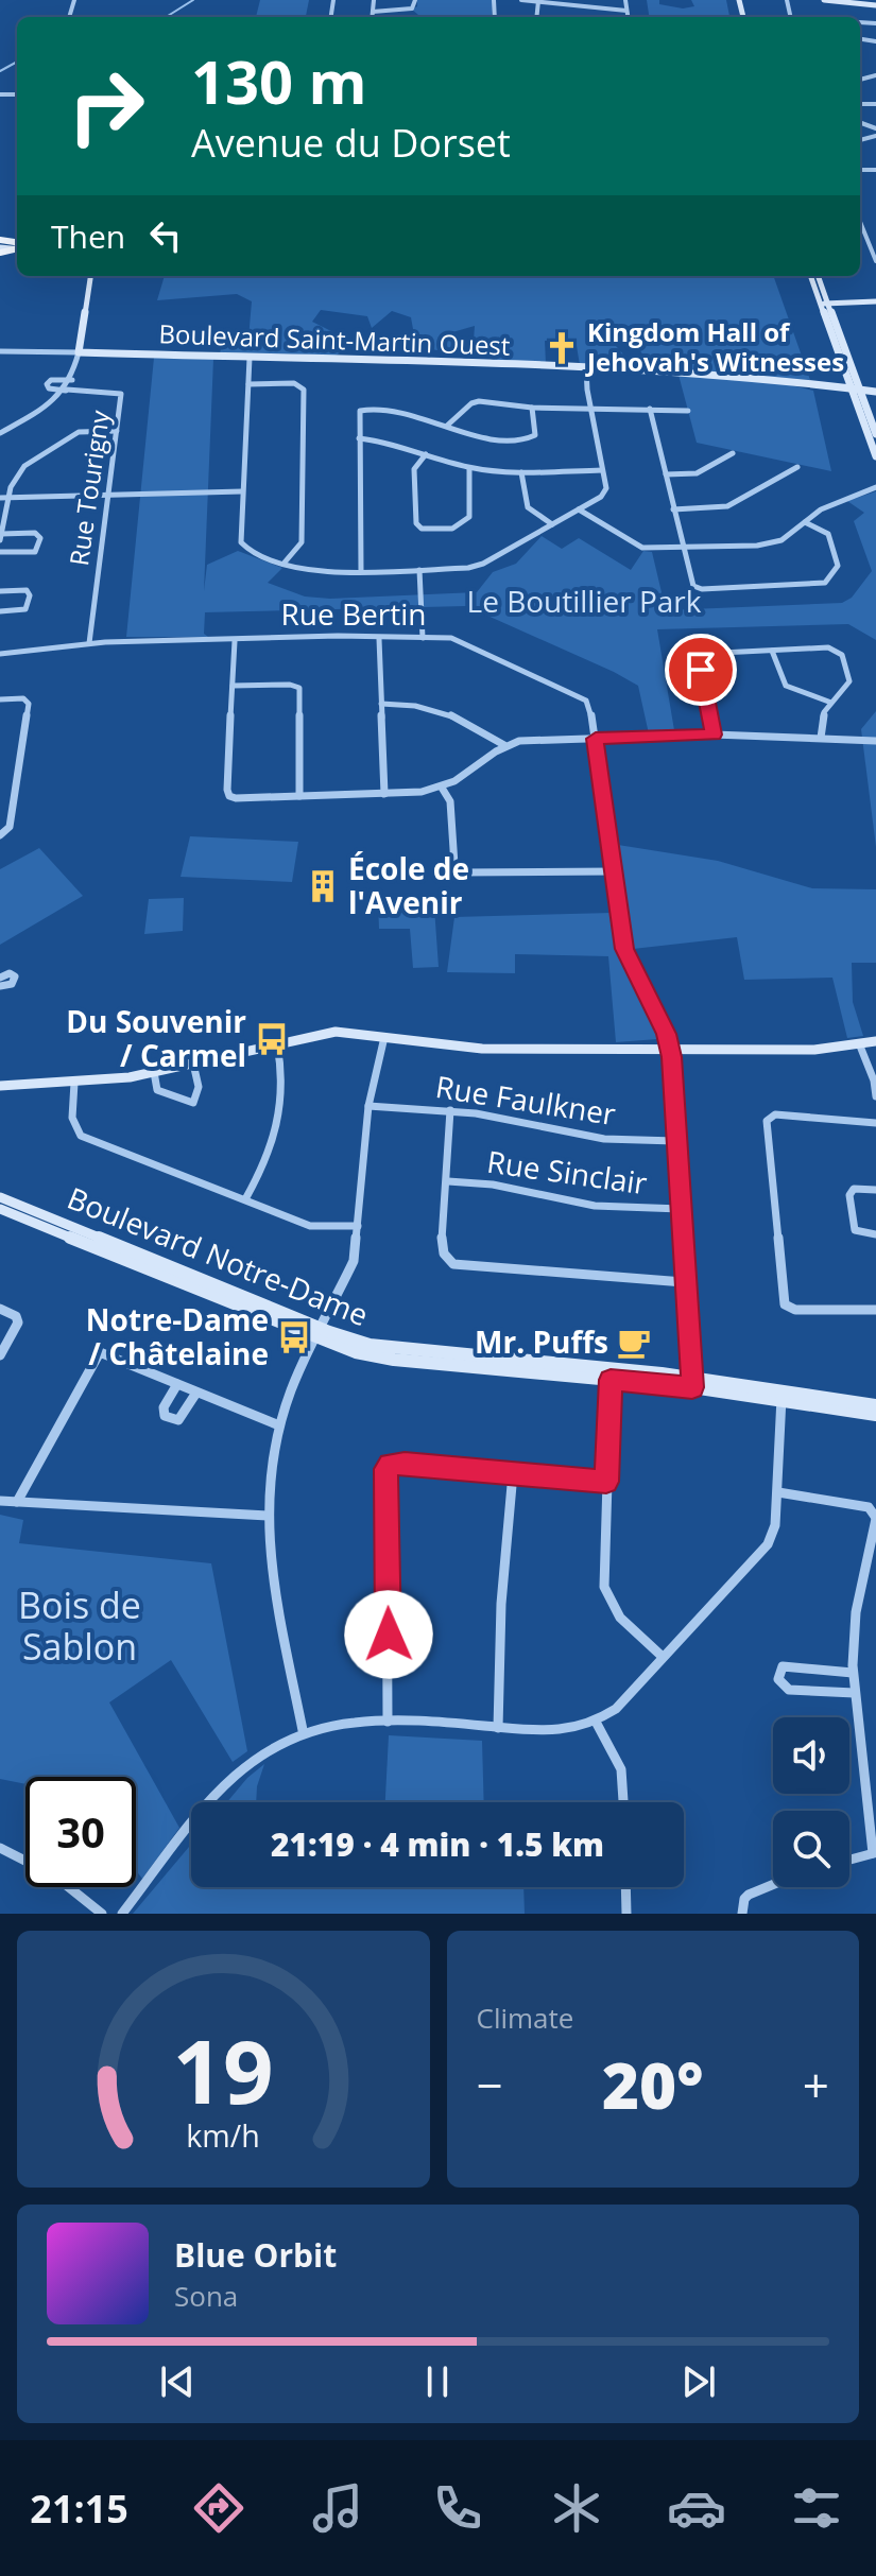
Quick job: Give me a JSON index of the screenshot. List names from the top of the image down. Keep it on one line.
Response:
{"streets":{"street":["Boulevard Saint-Martin Ouest","Rue Tourigny","Rue Bertin","Rue Faulkner","Rue Sinclair","Boulevard Notre-Dame"]},"crossings":[["Rue Tourigny","Rue Bertin"]],"parks":["Le Boutillier Park","Bois de Sablon"],"places":{"church":["Kingdom Hall of Jehovah's Witnesses"],"building":["École de l'Avenir"],"bus stop":["Du Souvenir / Carmel","Notre-Dame / Châtelaine"],"cafe":["Mr. Puffs"]},"page":{"turn":["130 m","Avenue du Dorset"],"then":"Then","limit":"30","trip":"21:19 · 4 min · 1.5 km","tile":"Climate","heat":["−","20°","+"],"song":["Blue Orbit","Sona"],"tabs":"21:15","gauge":["19","km/h"]}}
